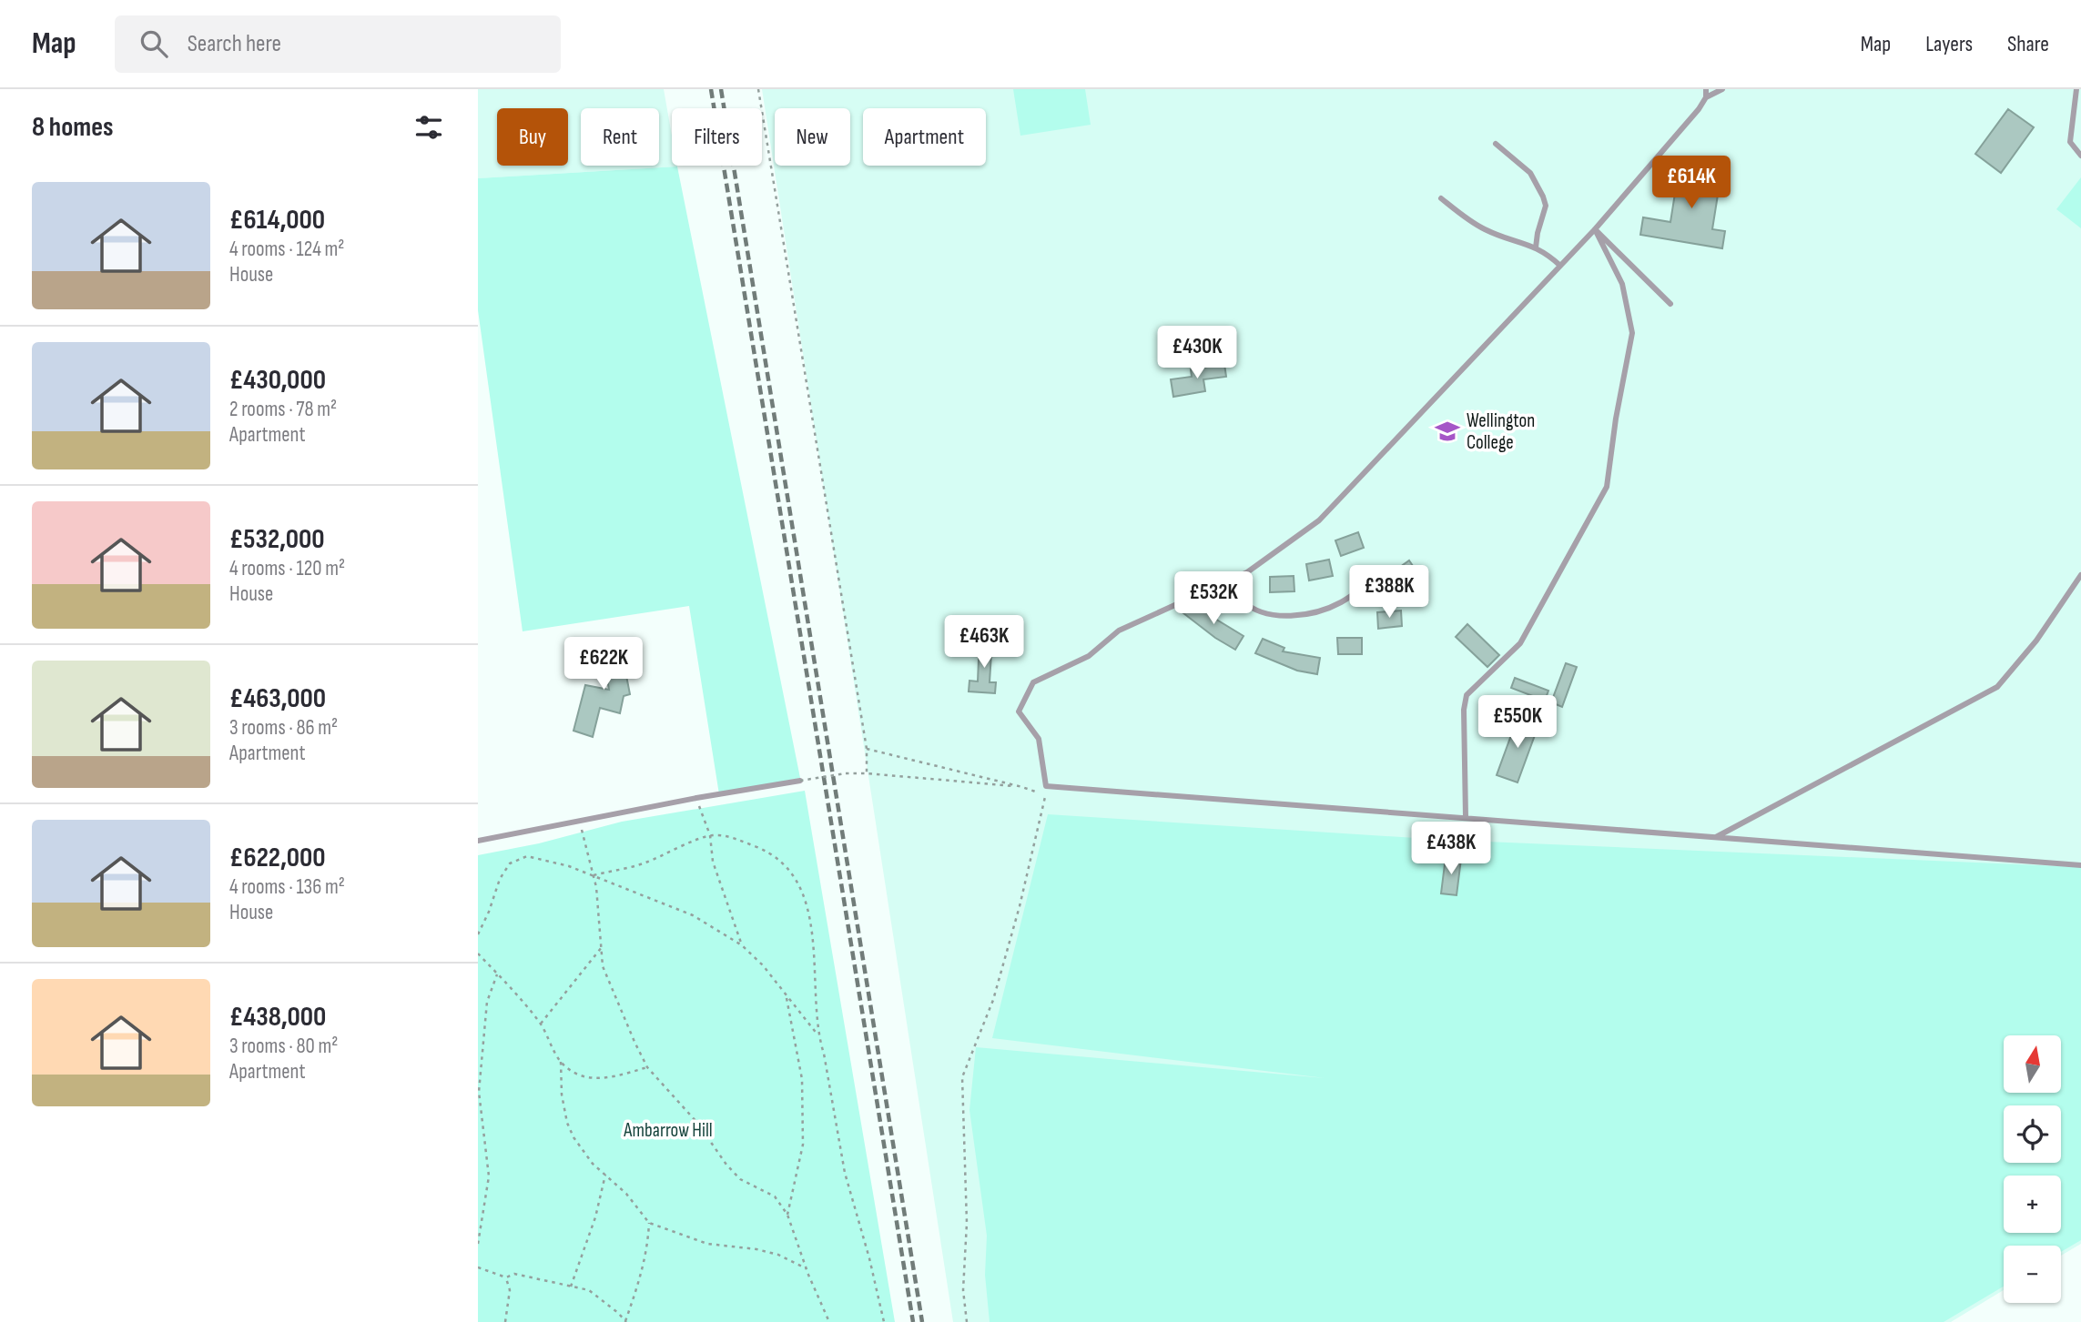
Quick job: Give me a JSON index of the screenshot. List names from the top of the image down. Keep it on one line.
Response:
{"parks":["Ambarrow Hill"],"places":{"school or university":["Wellington College"]},"north":"top","page":{"header":"Map","search":"Search here","nav":["Map","Layers","Share"],"heading":"8 homes","chip":["Buy","Rent","Filters","New","Apartment"],"price":["£614K","£430K","£388K","£532K","£463K","£622K","£550K","£438K"],"list":[{"name":"£614,000","note":"4 rooms · 124 m² · House"},{"name":"£430,000","note":"2 rooms · 78 m² · Apartment"},{"name":"£532,000","note":"4 rooms · 120 m² · House"},{"name":"£463,000","note":"3 rooms · 86 m² · Apartment"},{"name":"£622,000","note":"4 rooms · 136 m² · House"},{"name":"£438,000","note":"3 rooms · 80 m² · Apartment"}],"map_buttons":["+","−"]}}
